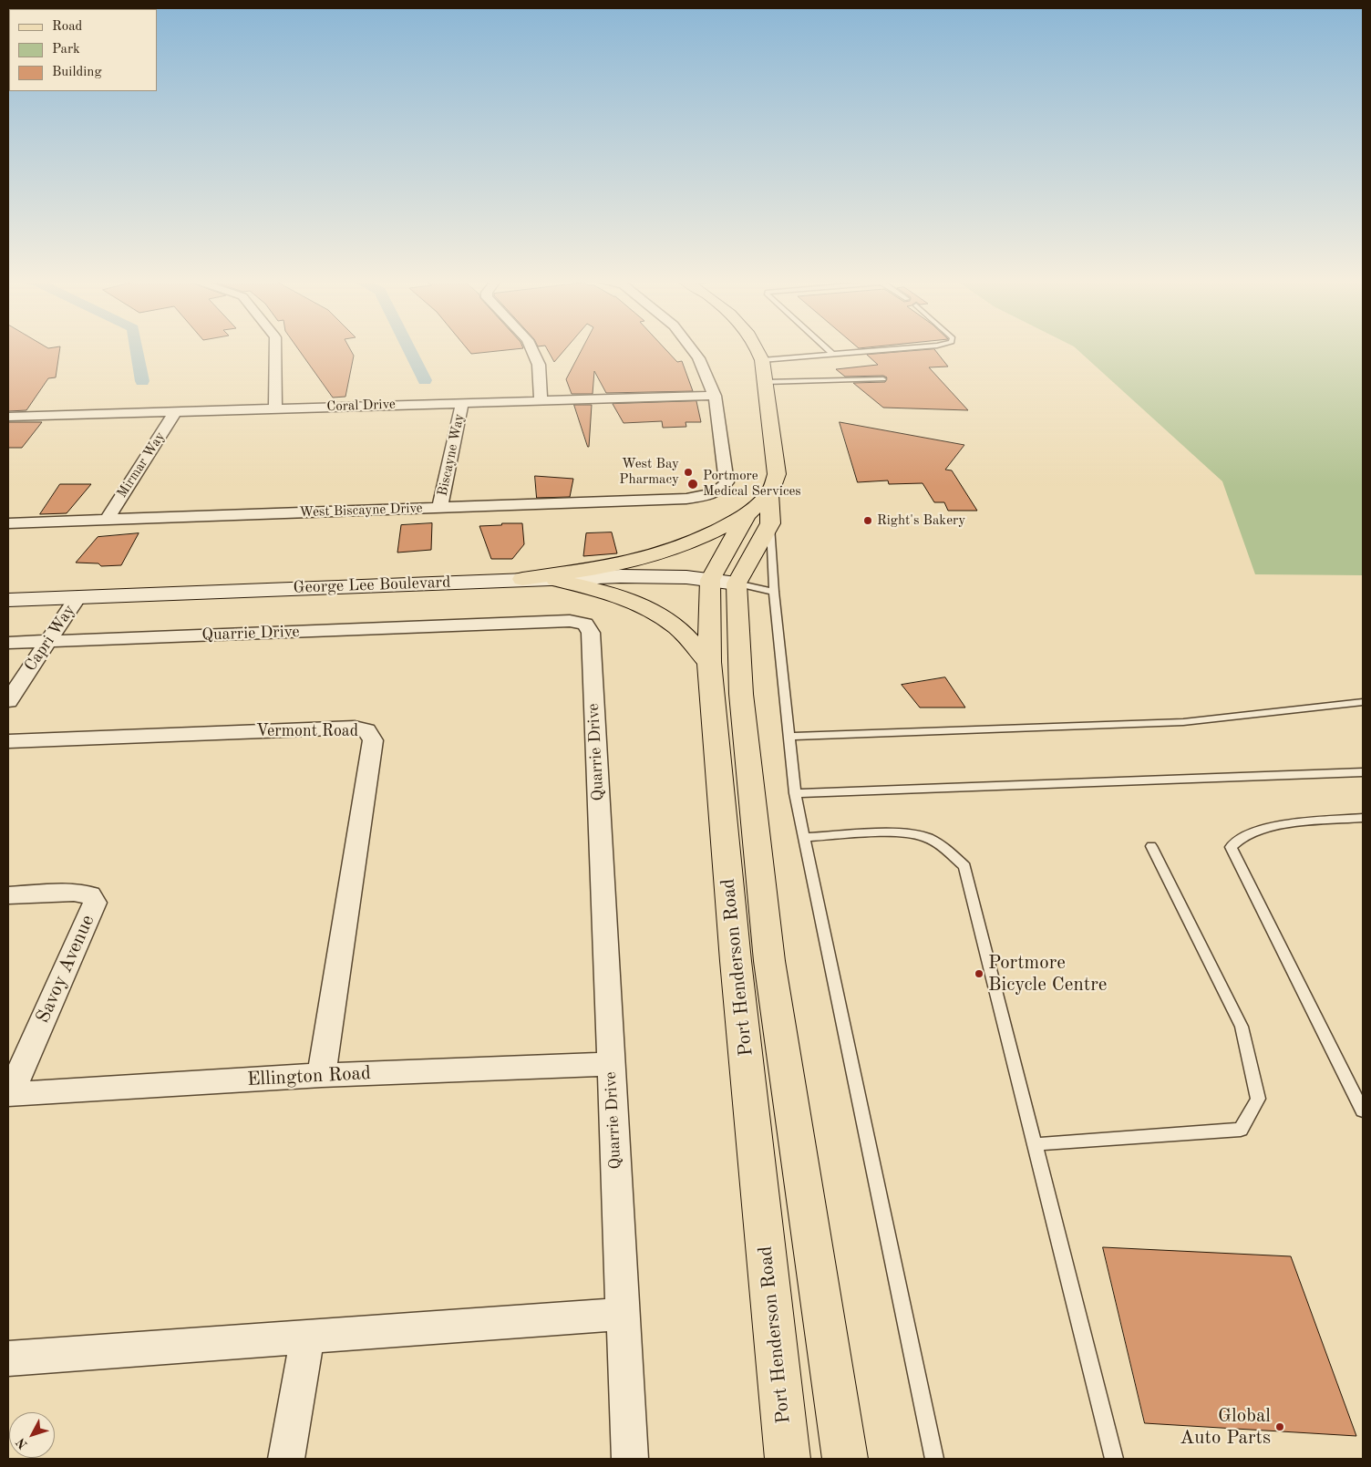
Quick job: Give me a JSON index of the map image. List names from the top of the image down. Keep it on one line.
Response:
{"streets":{"main road":["George Lee Boulevard","Port Henderson Road"],"street":["Coral Drive","Biscayne Way","Mirmar Way","West Biscayne Drive","Quarrie Drive","Capri Way","Vermont Road","Savoy Avenue","Ellington Road"]},"crossings":[["Coral Drive","Biscayne Way"],["Coral Drive","Mirmar Way"],["Coral Drive","West Biscayne Drive"],["Biscayne Way","West Biscayne Drive"],["Mirmar Way","West Biscayne Drive"],["George Lee Boulevard","Capri Way"],["George Lee Boulevard","Port Henderson Road"],["Quarrie Drive","Capri Way"],["Quarrie Drive","Ellington Road"],["Vermont Road","Ellington Road"],["Savoy Avenue","Ellington Road"]],"places":["West Bay Pharmacy","Portmore Medical Services","Right's Bakery","Portmore Bicycle Centre","Global Auto Parts"],"legend":["Road","Park","Building"],"north":"bottom left"}
